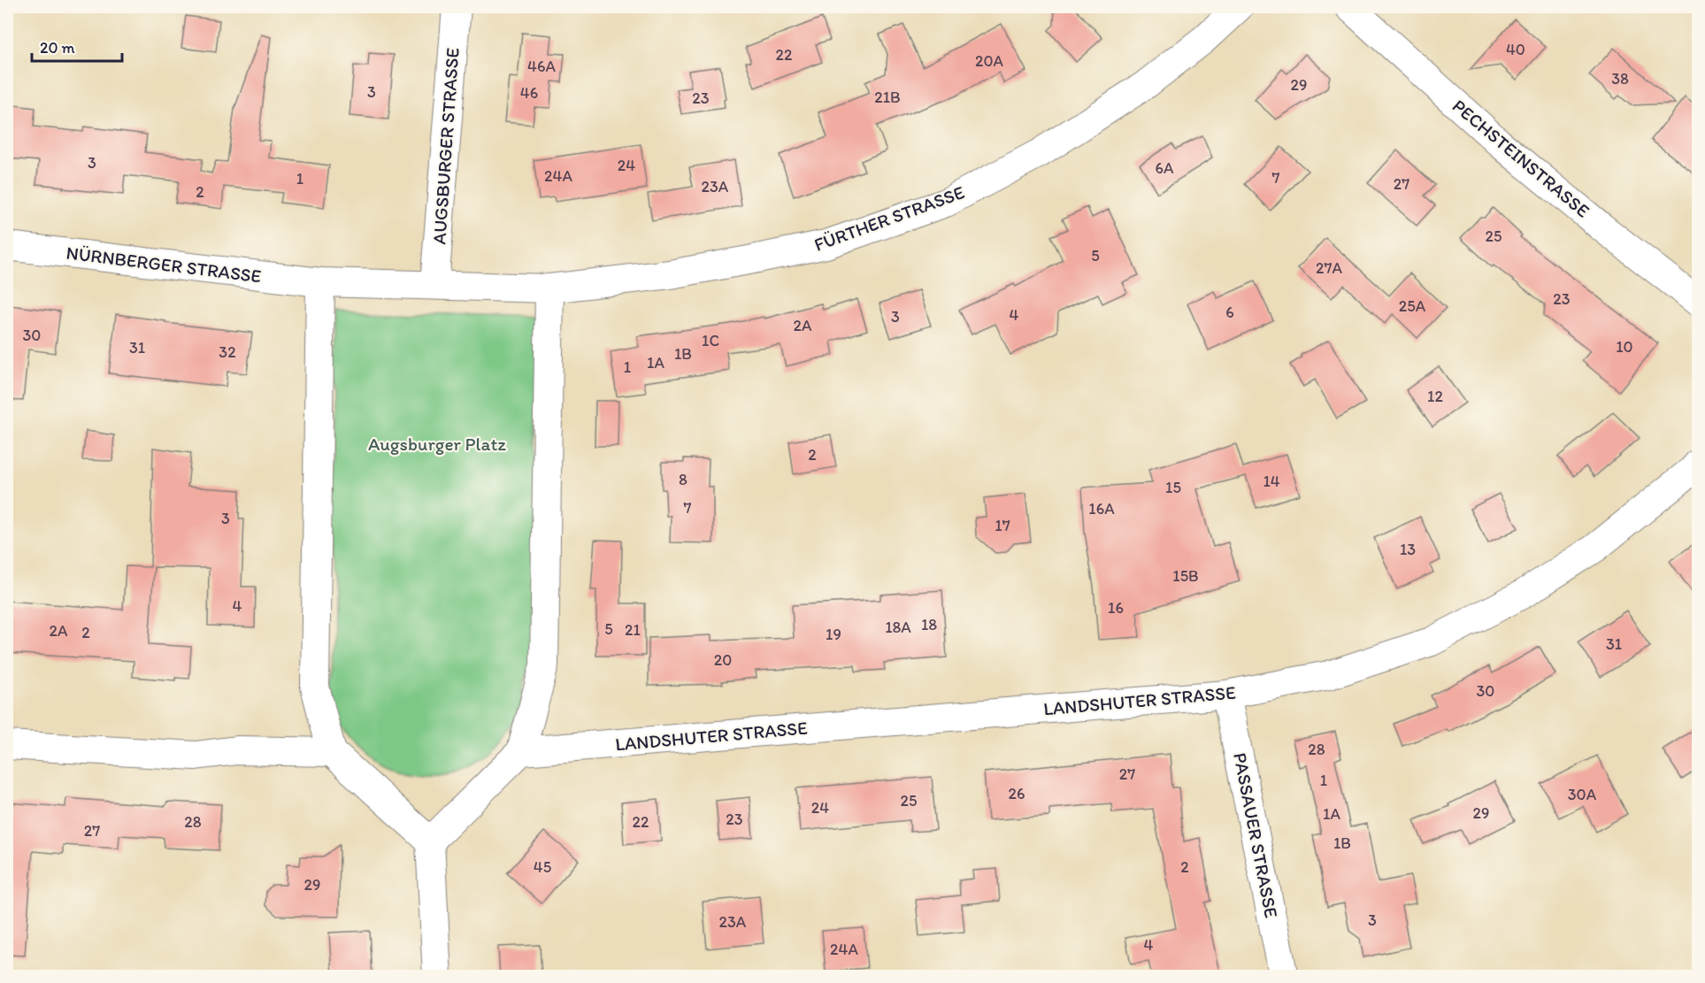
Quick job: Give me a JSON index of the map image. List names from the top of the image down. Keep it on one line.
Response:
{"streets":{"street":["AUGSBURGER STRASSE","PECHSTEINSTRASSE","FÜRTHER STRASSE","NÜRNBERGER STRASSE","LANDSHUTER STRASSE","PASSAUER STRASSE"]},"crossings":[["LANDSHUTER STRASSE","PASSAUER STRASSE"]],"parks":["Augsburger Platz"],"house_numbers":["40","22","20A","46A","38","29","3","46","21B","23","3","24","6A","24A","7","1","27","23A","2","25","5","27A","23","25A","6","4","3","2A","30","1C","10","31","32","1B","1A","1","12","2","8","14","15","7","16A","3","17","13","15B","4","16","18","18A","5","21","2A","2","19","31","20","30","28","27","1","26","30A","25","24","29","1A","23","28","22","27","1B","45","2","29","3","23A","4","24A"],"scale_bar":"20 m"}
